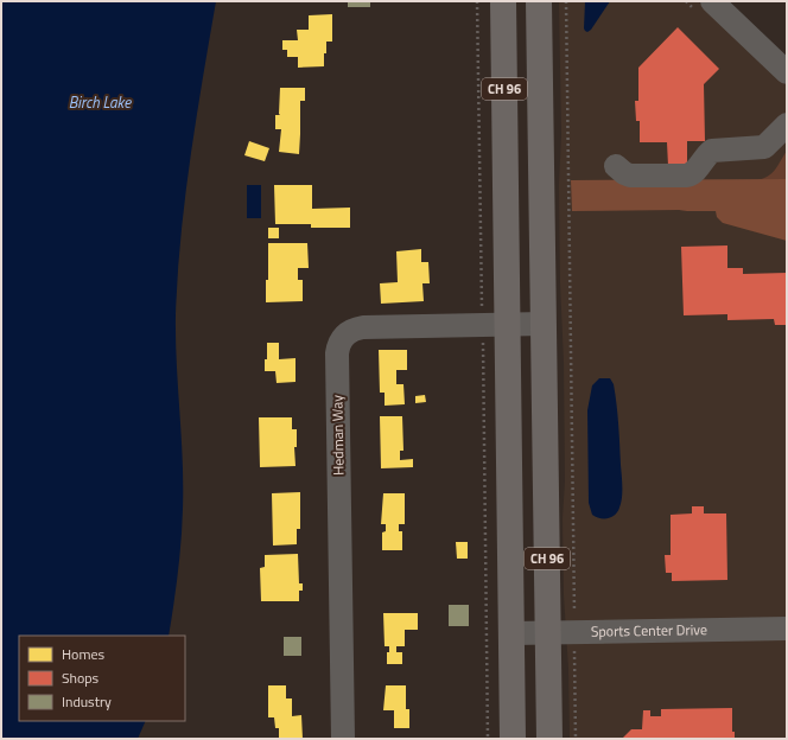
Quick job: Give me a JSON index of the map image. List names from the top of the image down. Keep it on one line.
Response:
{"streets":{"main road":["CH 96"],"street":["Hedman Way","Sports Center Drive"]},"crossings":[["CH 96","Hedman Way"],["CH 96","Sports Center Drive"]],"water":["Birch Lake"],"legend":["Homes","Shops","Industry"]}
